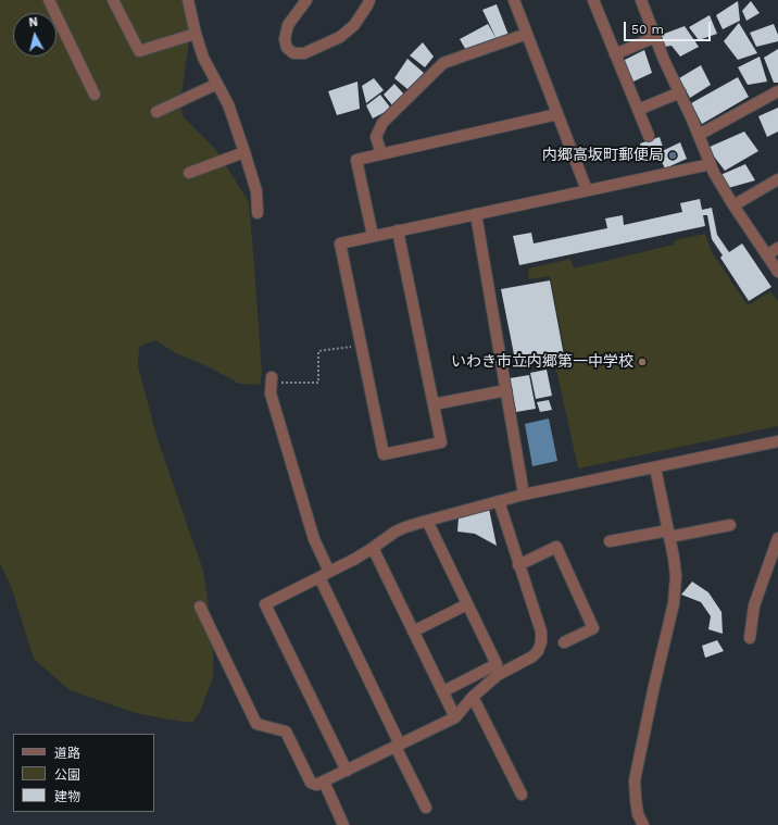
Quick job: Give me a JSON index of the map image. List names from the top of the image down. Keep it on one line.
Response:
{"places":["内郷高坂町郵便局","いわき市立内郷第一中学校"],"legend":["道路","公園","建物"],"scale_bar":"50 m","north":"top"}
